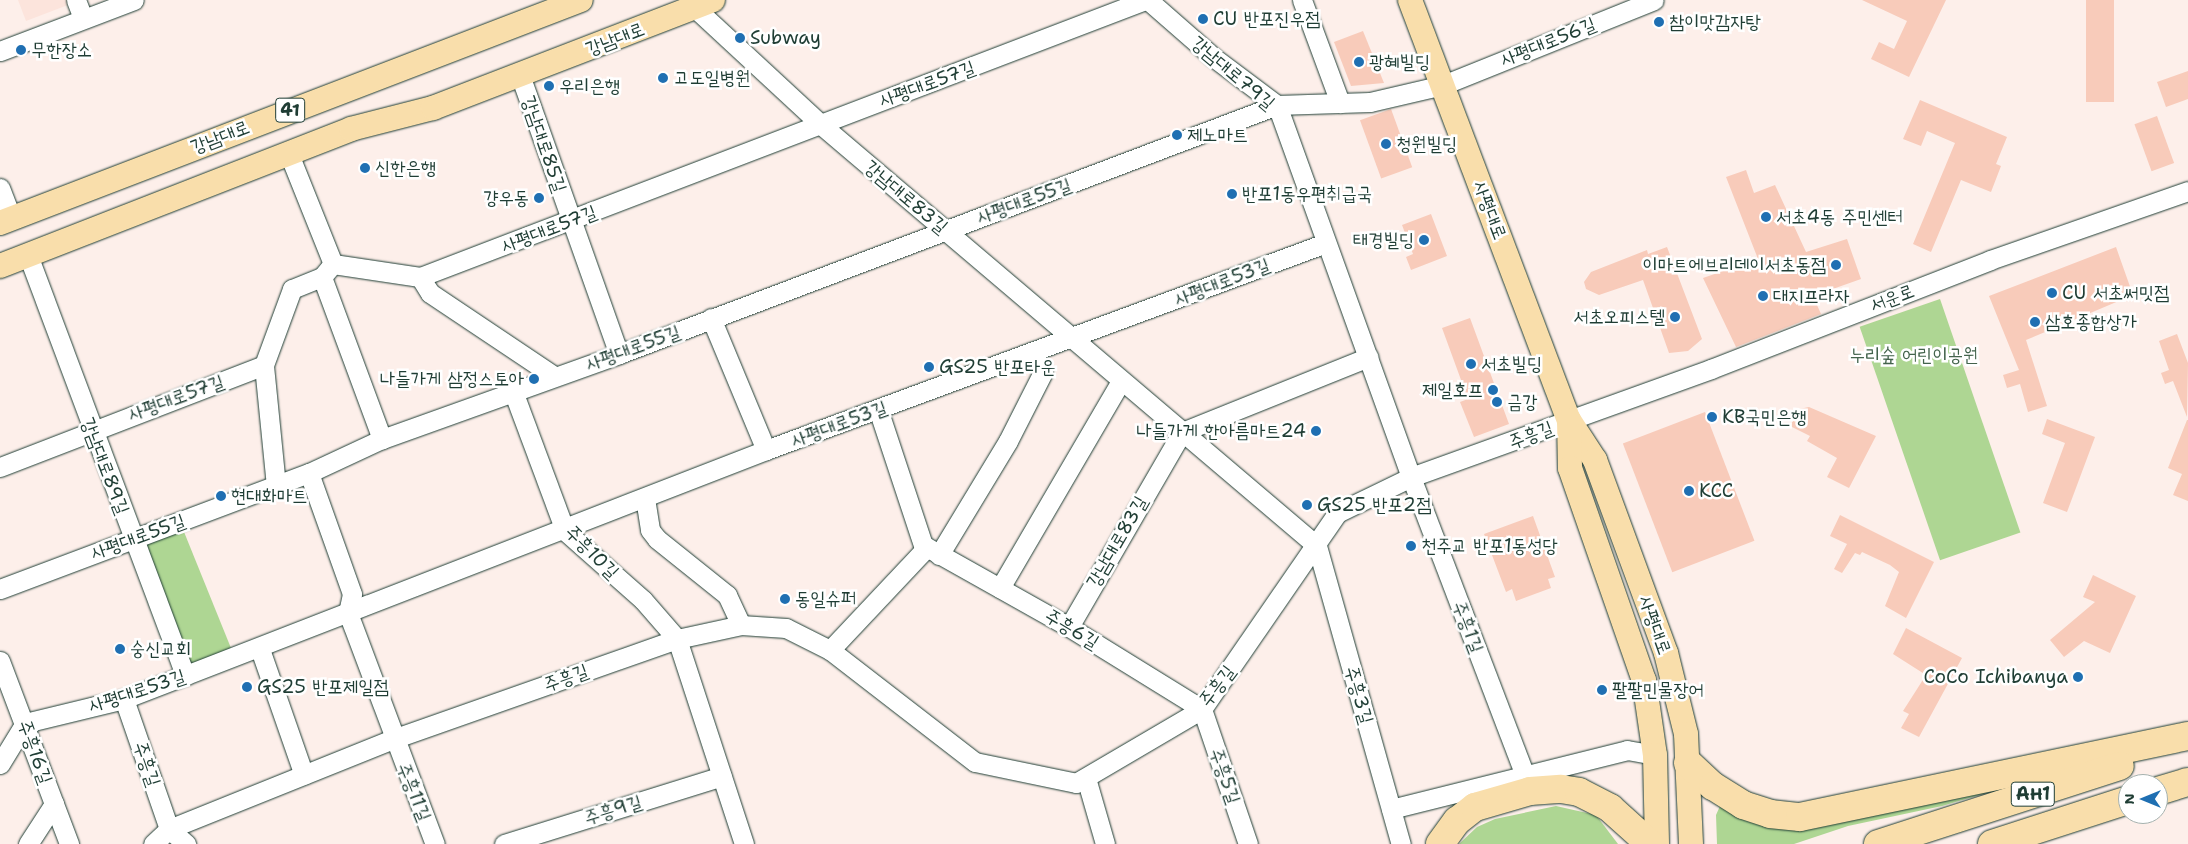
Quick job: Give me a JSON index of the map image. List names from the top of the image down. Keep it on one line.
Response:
{"streets":{"highway":["AH1"],"main road":["강남대로","41","사평대로"],"street":["사평대로56길","강남대로79길","사평대로57길","강남대로85길","강남대로83길","사평대로55길","사평대로53길","서운로","주흥길","강남대로89길","주흥10길","주흥1길","주흥6길","주흥3길","주흥16길","주흥5길","주흥11길","주흥9길"]},"crossings":[["강남대로","강남대로85길"],["강남대로","강남대로83길"],["강남대로","강남대로89길"],["사평대로56길","사평대로55길"],["사평대로56길","사평대로"],["강남대로79길","사평대로57길"],["강남대로79길","사평대로55길"],["강남대로79길","사평대로53길"],["강남대로79길","주흥길"],["강남대로79길","주흥1길"],["사평대로57길","강남대로85길"],["사평대로57길","강남대로83길"],["사평대로57길","강남대로89길"],["강남대로85길","사평대로55길"],["강남대로83길","사평대로55길"],["강남대로83길","사평대로53길"],["강남대로83길","주흥길"],["강남대로83길","주흥6길"],["강남대로83길","주흥3길"],["사평대로55길","사평대로"],["사평대로55길","강남대로89길"],["사평대로55길","주흥10길"],["사평대로","서운로"],["사평대로","주흥길"],["사평대로53길","주흥길"],["사평대로53길","강남대로89길"],["사평대로53길","주흥10길"],["사평대로53길","주흥16길"],["서운로","주흥길"],["주흥길","주흥10길"],["주흥길","주흥1길"],["주흥길","주흥6길"],["주흥길","주흥3길"],["주흥길","주흥5길"],["주흥길","주흥11길"],["주흥6길","주흥5길"]],"parks":["누리숲 어린이공원"],"places":["CU 반포진우점","참이맛감자탕","Subway","무한장소","광혜빌딩","고도일병원","우리은행","제노마트","청원빌딩","신한은행","반포1동우편취급국","걍우동","서초4동 주민센터","태경빌딩","이마트에브리데이서초동점","CU 서초써밋점","대지프라자","서초오피스텔","삼호종합상가","서초빌딩","GS25 반포타운","나들가게 삼정스토아","제일호프","금강","KB국민은행","나들가게 한아름마트24","KCC","현대화마트","GS25 반포2점","천주교 반포1동성당","동일슈퍼","숭신교회","CoCo Ichibanya","GS25 반포제일점","팔팔민물장어"],"north":"left"}
